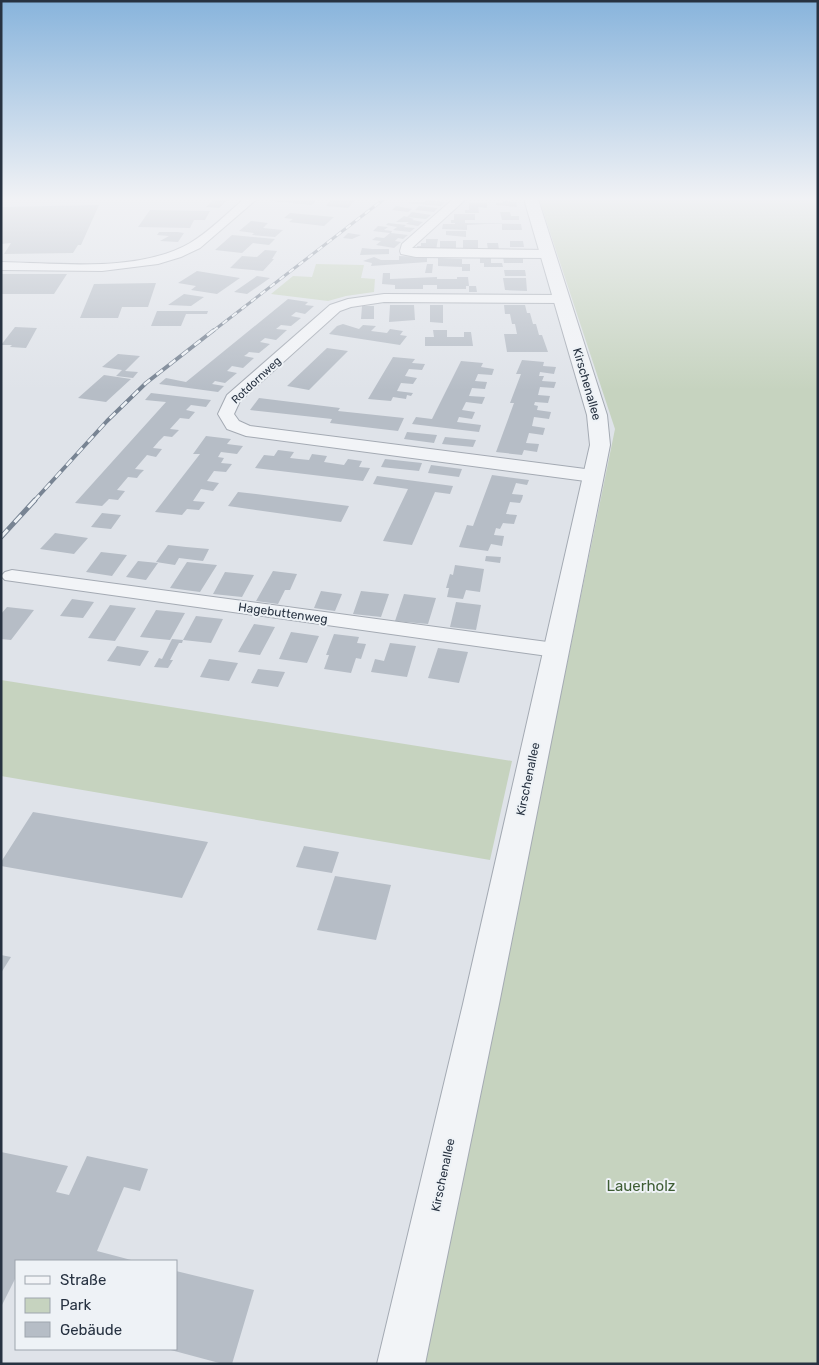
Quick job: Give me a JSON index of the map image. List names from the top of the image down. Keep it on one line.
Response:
{"streets":{"street":["Rotdornweg","Kirschenallee","Hagebuttenweg"]},"crossings":[["Rotdornweg","Kirschenallee"],["Kirschenallee","Hagebuttenweg"]],"parks":["Lauerholz"],"legend":["Straße","Park","Gebäude"]}
